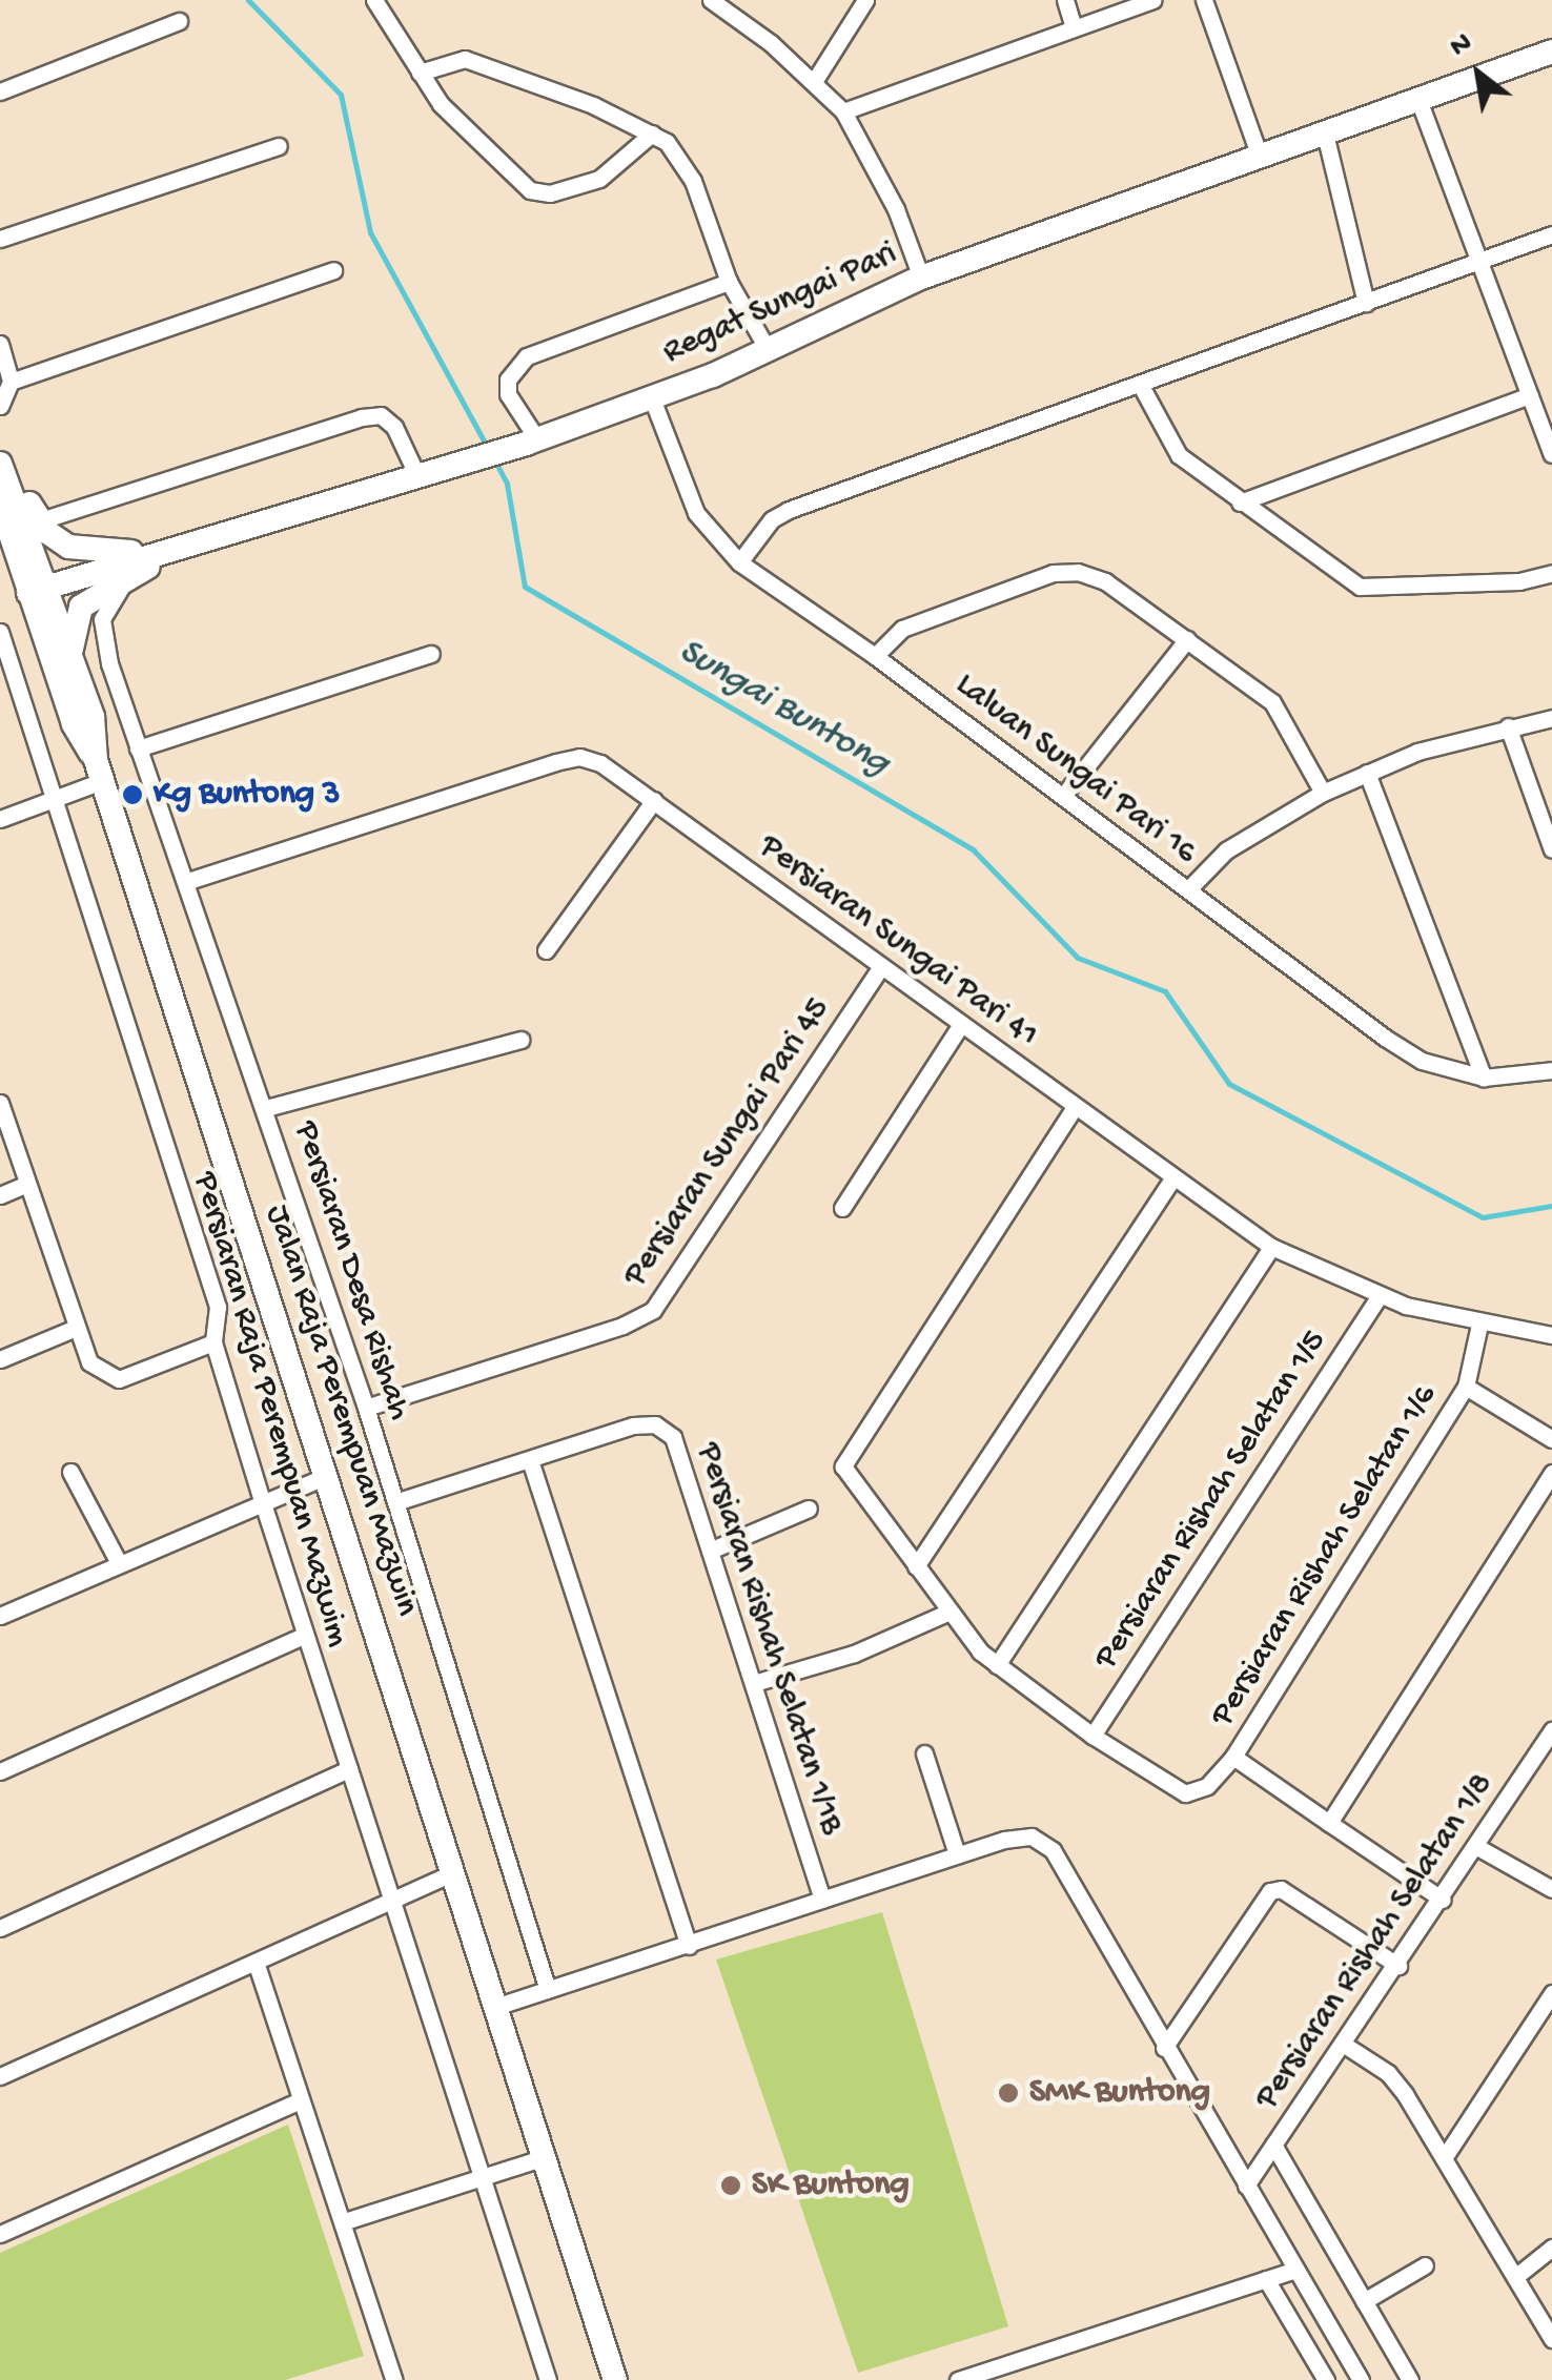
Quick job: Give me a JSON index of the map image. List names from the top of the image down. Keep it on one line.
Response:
{"streets":{"main road":["Regat Sungai Pari","Jalan Raja Perempuan Mazwin"],"street":["Laluan Sungai Pari 16","Persiaran Sungai Pari 41","Persiaran Sungai Pari 45","Persiaran Desa Rishah","Persiaran Raja Perempuan Mazwim","Persiaran Rishah Selatan 1/5","Persiaran Rishah Selatan 1/6","Persiaran Rishah Selatan 1/1B","Persiaran Rishah Selatan 1/8"]},"crossings":[["Regat Sungai Pari","Laluan Sungai Pari 16"],["Regat Sungai Pari","Jalan Raja Perempuan Mazwin"],["Persiaran Sungai Pari 41","Persiaran Sungai Pari 45"],["Persiaran Sungai Pari 41","Persiaran Desa Rishah"],["Persiaran Sungai Pari 41","Persiaran Rishah Selatan 1/5"],["Persiaran Sungai Pari 41","Persiaran Rishah Selatan 1/6"],["Persiaran Sungai Pari 45","Persiaran Desa Rishah"],["Persiaran Rishah Selatan 1/5","Persiaran Rishah Selatan 1/6"]],"water":["Sungai Buntong"],"places":["Kg Buntong 3","SMK Buntong","SK Buntong"],"north":"top left"}
